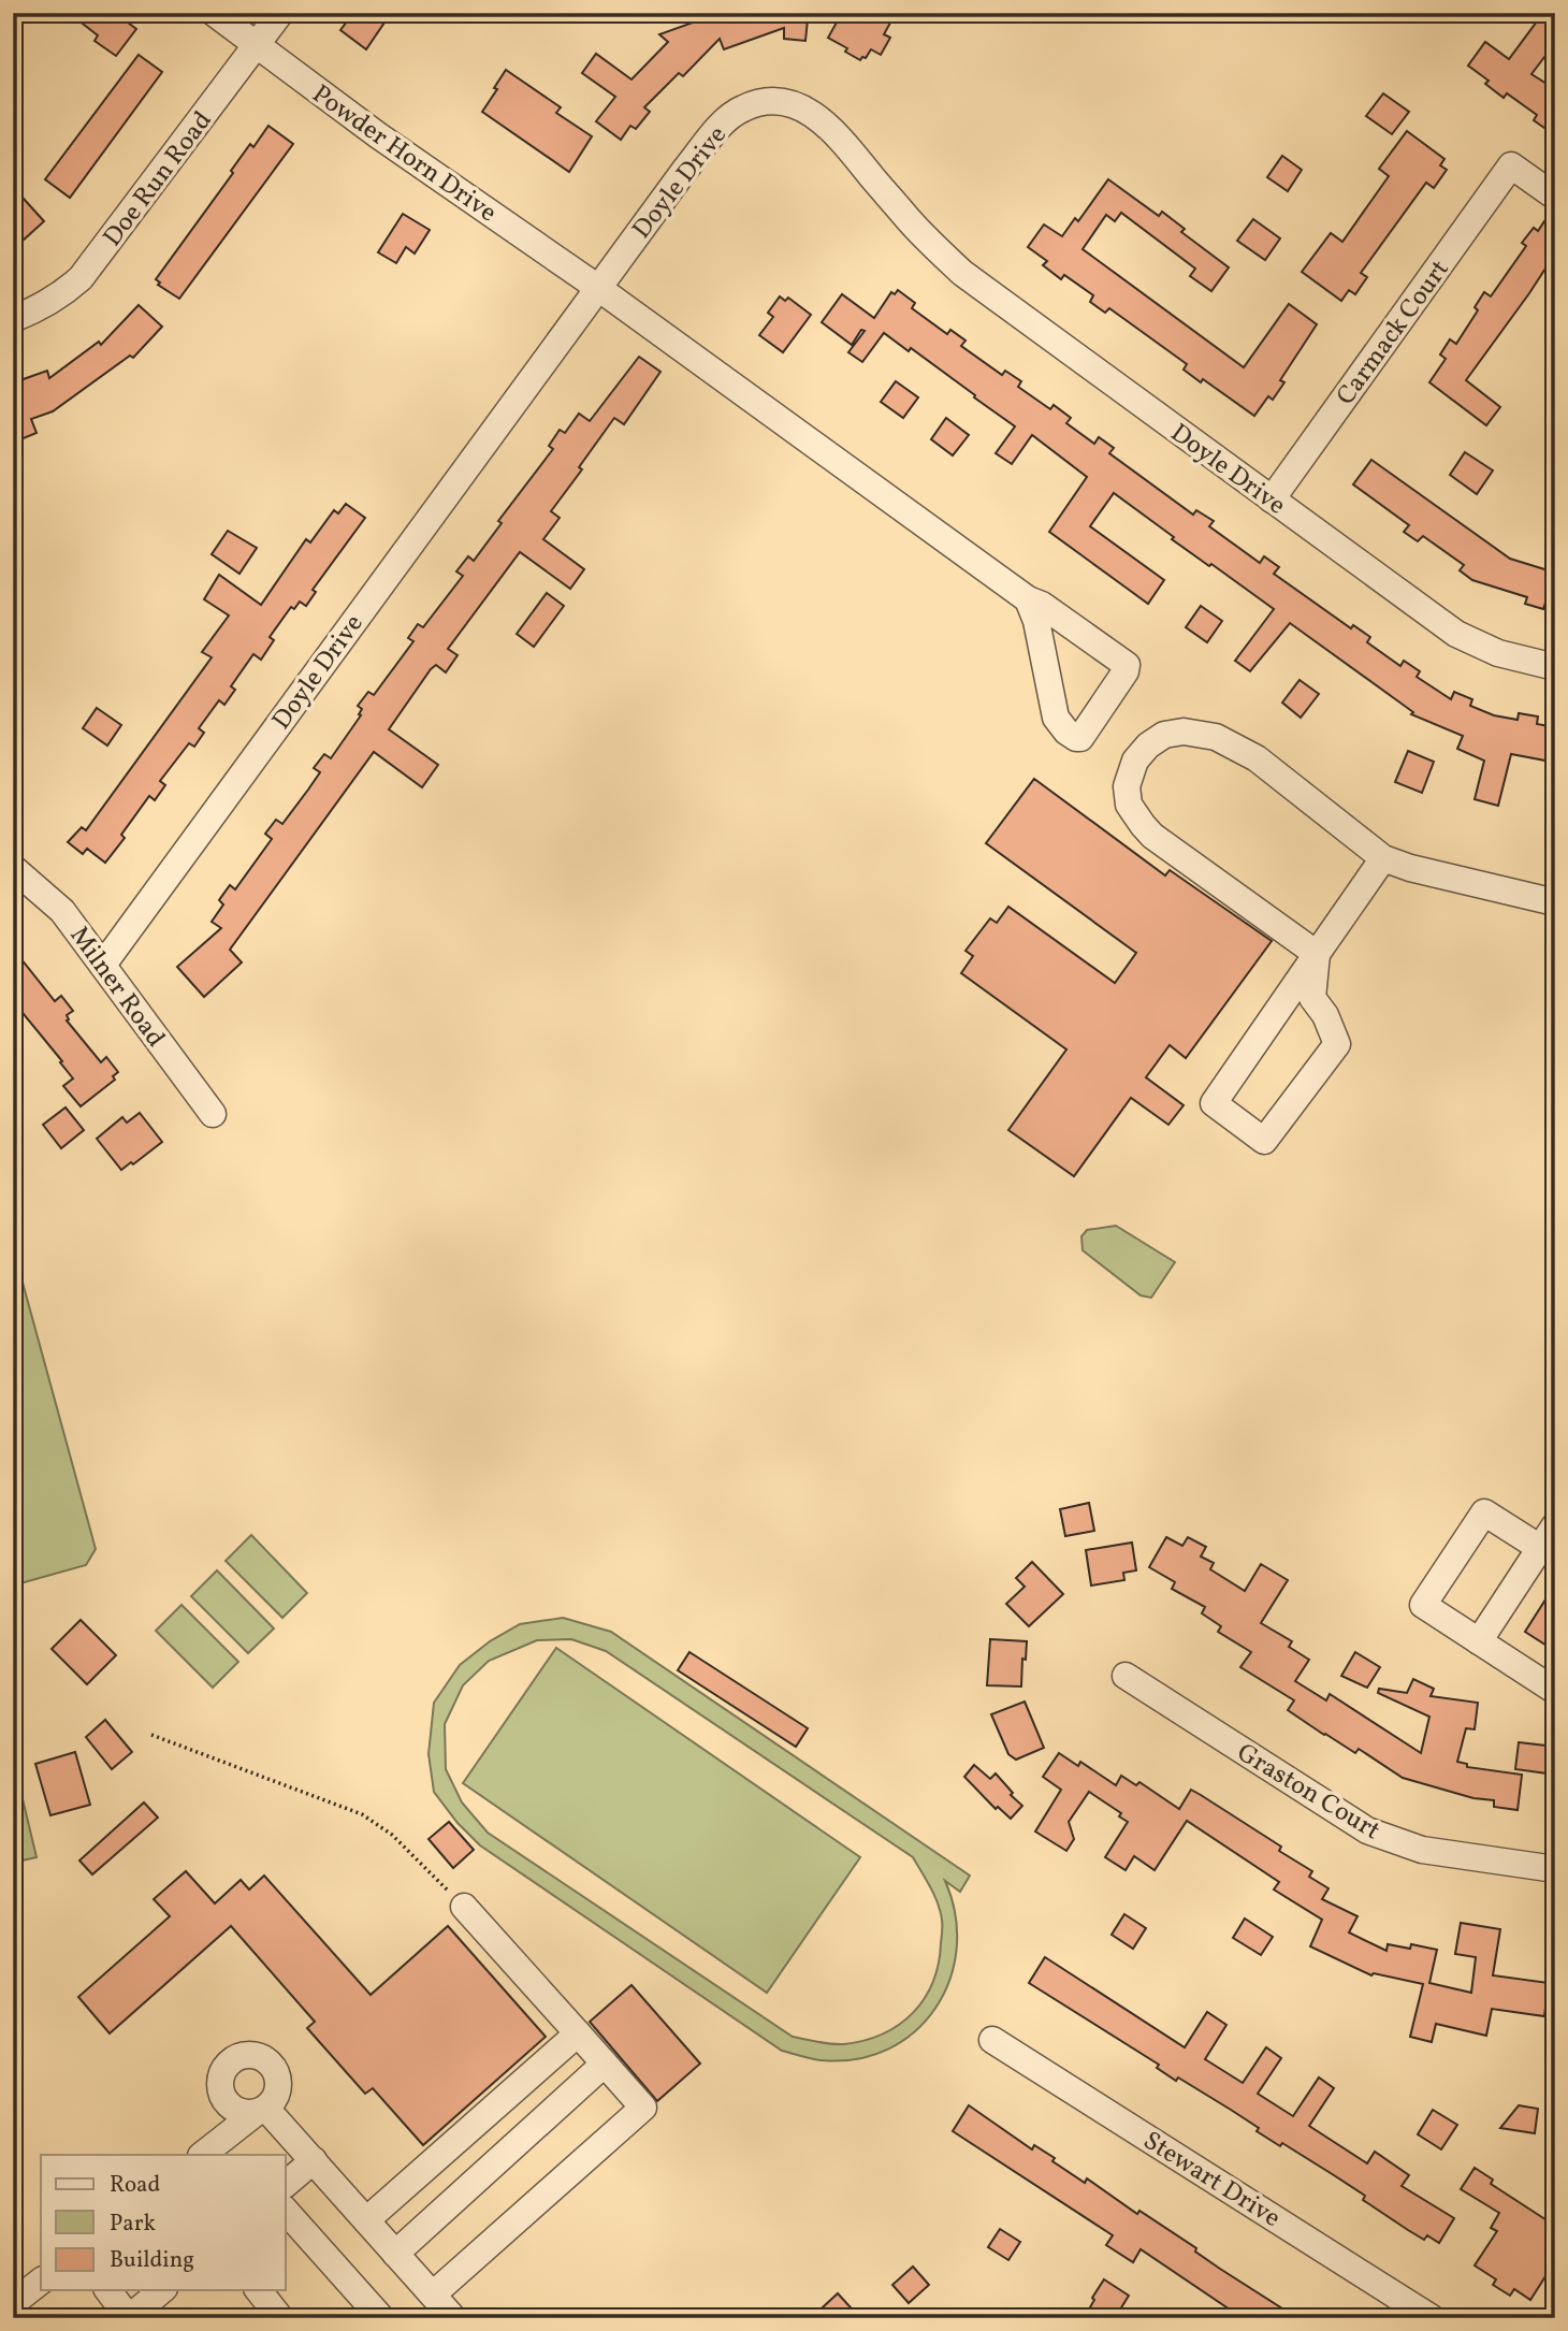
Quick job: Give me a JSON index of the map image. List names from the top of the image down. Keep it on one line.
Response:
{"streets":{"street":["Powder Horn Drive","Doe Run Road","Doyle Drive","Carmack Court","Milner Road","Graston Court","Stewart Drive"]},"crossings":[["Powder Horn Drive","Doe Run Road"],["Powder Horn Drive","Doyle Drive"],["Doyle Drive","Carmack Court"],["Doyle Drive","Milner Road"]],"legend":["Road","Park","Building"]}
